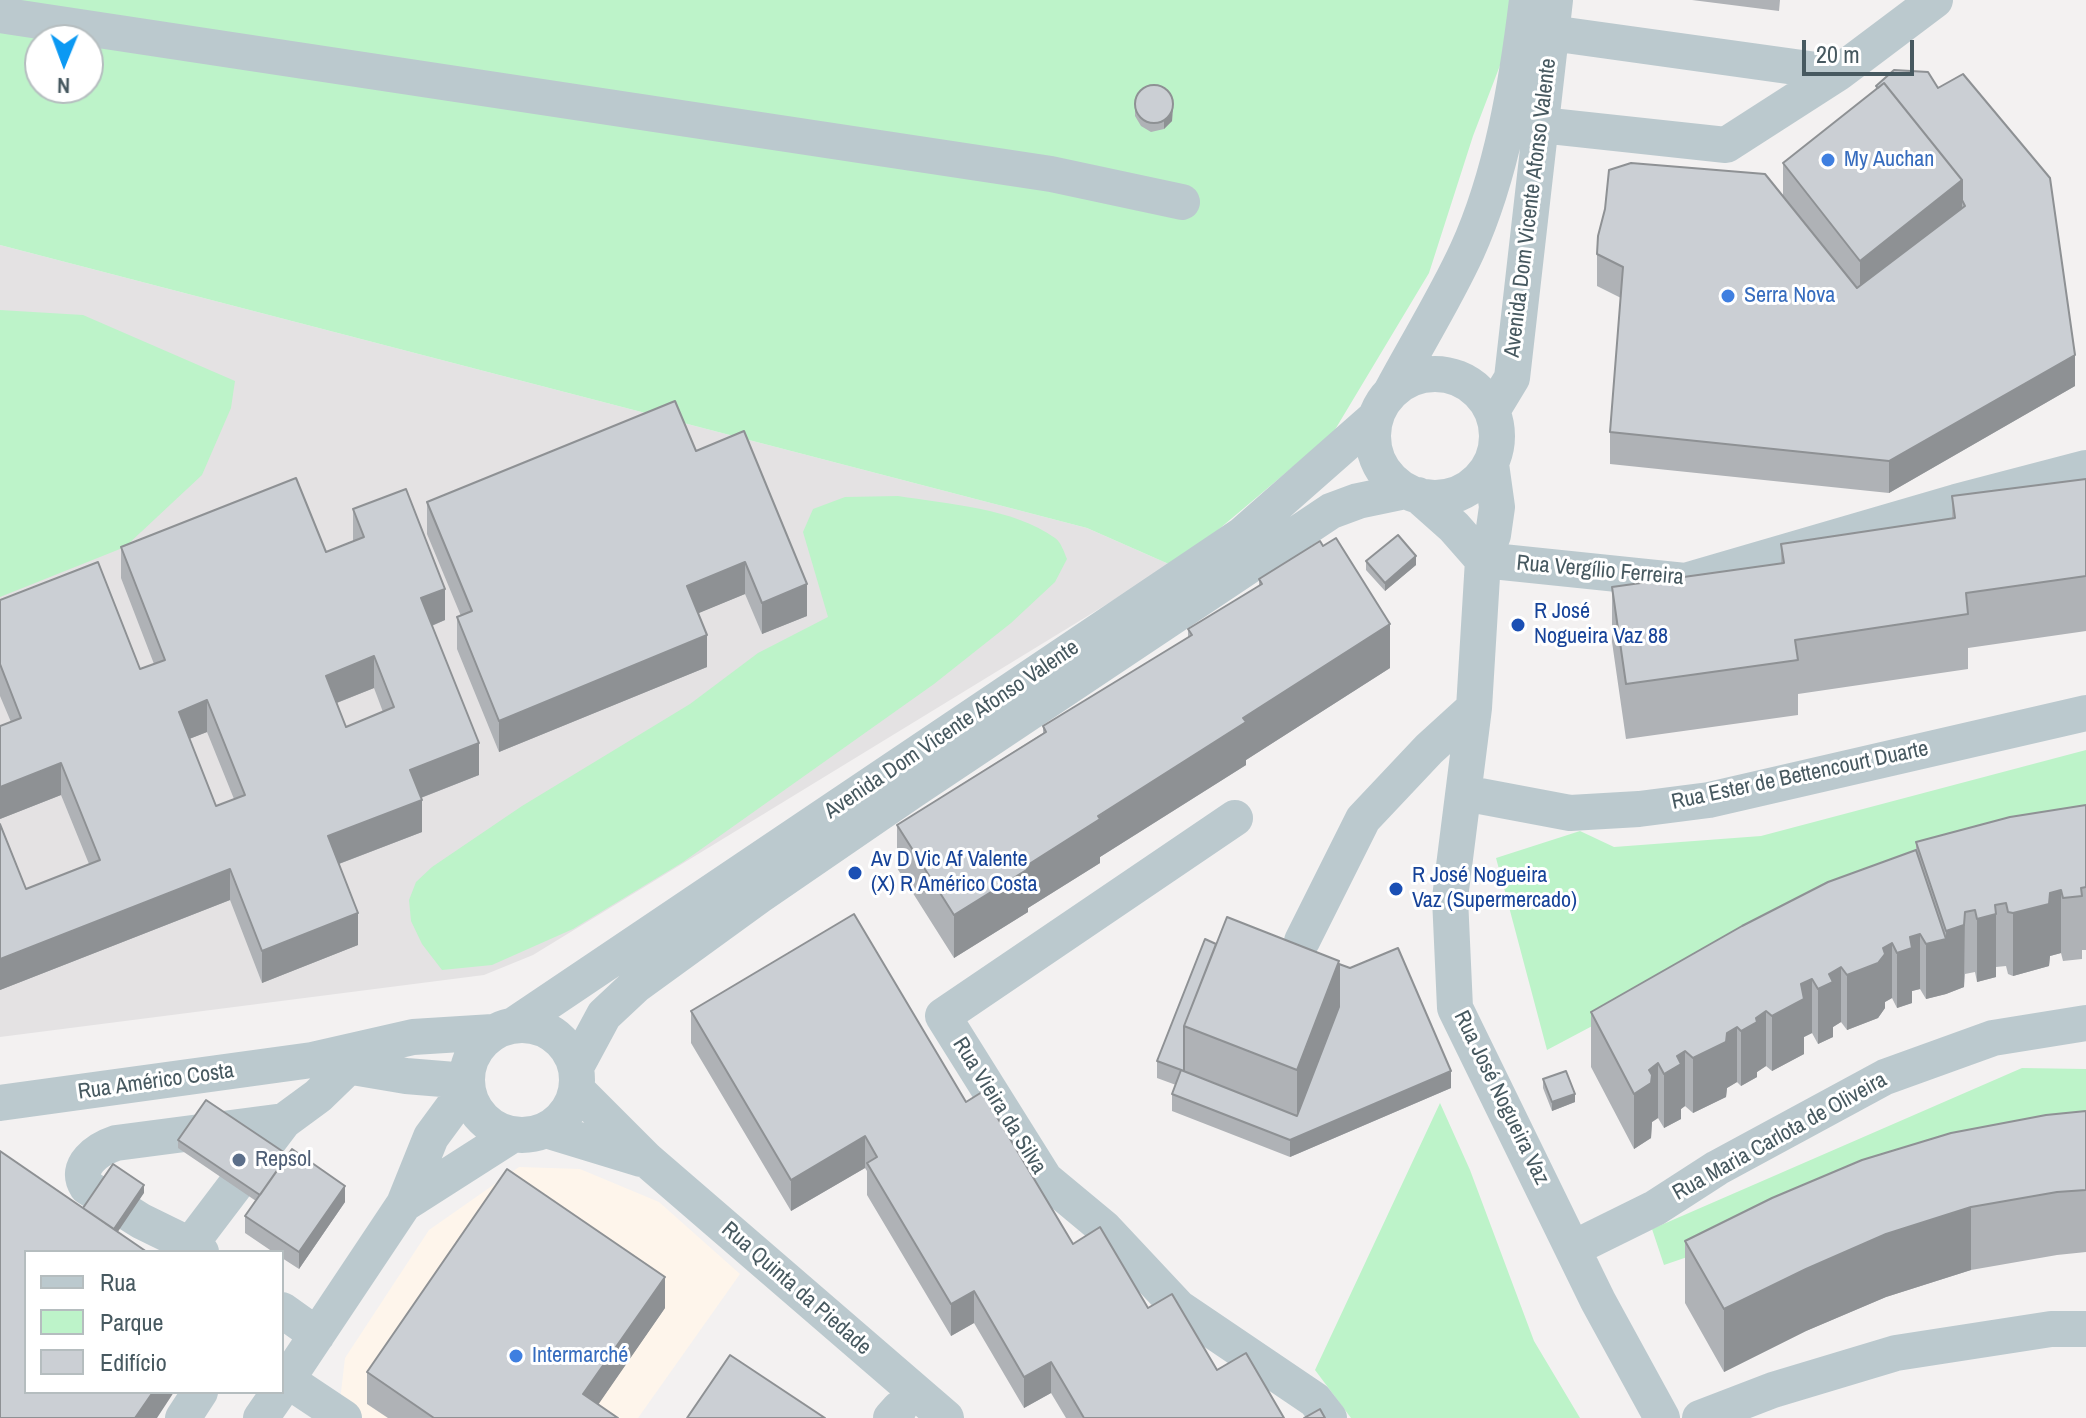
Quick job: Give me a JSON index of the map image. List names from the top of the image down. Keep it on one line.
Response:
{"streets":{"street":["Avenida Dom Vicente Afonso Valente","Rua Vergílio Ferreira","Rua Ester de Bettencourt Duarte","Rua Américo Costa","Rua José Nogueira Vaz","Rua Vieira da Silva","Rua Maria Carlota de Oliveira","Rua Quinta da Piedade"]},"crossings":[["Avenida Dom Vicente Afonso Valente","Rua José Nogueira Vaz"],["Avenida Dom Vicente Afonso Valente","Rua Quinta da Piedade"],["Rua Vergílio Ferreira","Rua José Nogueira Vaz"],["Rua Ester de Bettencourt Duarte","Rua José Nogueira Vaz"],["Rua José Nogueira Vaz","Rua Maria Carlota de Oliveira"]],"places":["My Auchan","Serra Nova","R José Nogueira Vaz 88","Av D Vic Af Valente (X) R Américo Costa","R José Nogueira Vaz (Supermercado)","Repsol","Intermarché"],"legend":["Rua","Parque","Edifício"],"scale_bar":"20 m","north":"bottom"}
